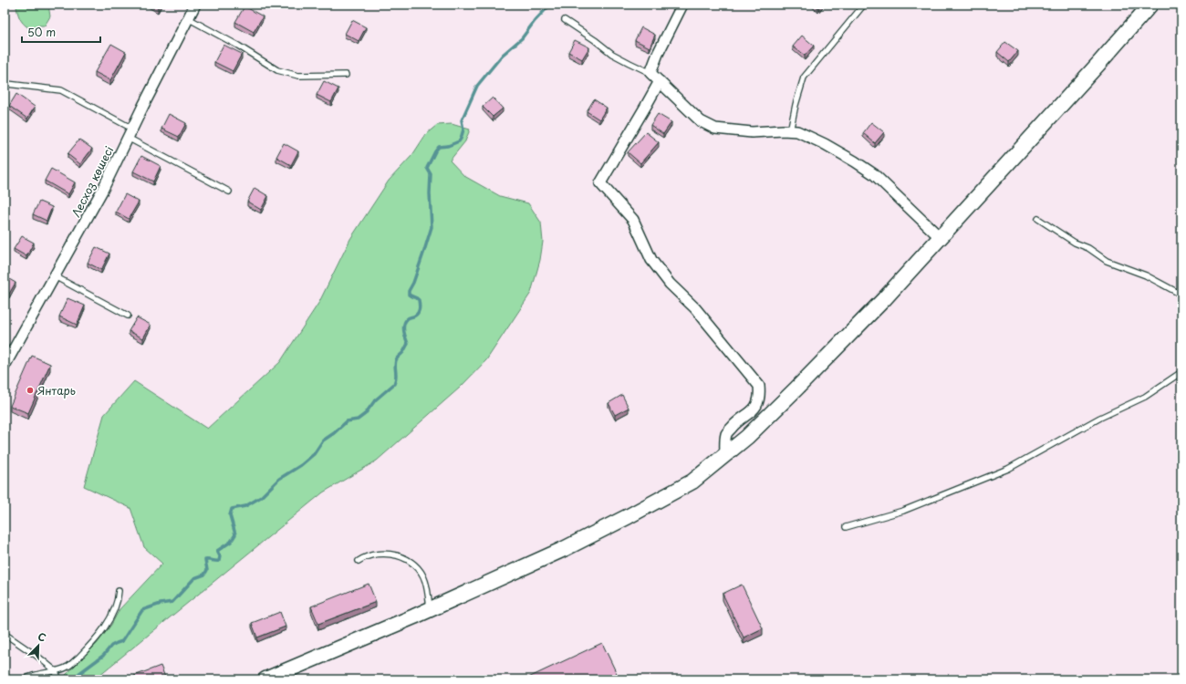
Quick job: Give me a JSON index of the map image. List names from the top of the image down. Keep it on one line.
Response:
{"streets":{"street":["Лесхоз көшесі"]},"places":["Янтарь"],"scale_bar":"50 m","north":"top right"}
